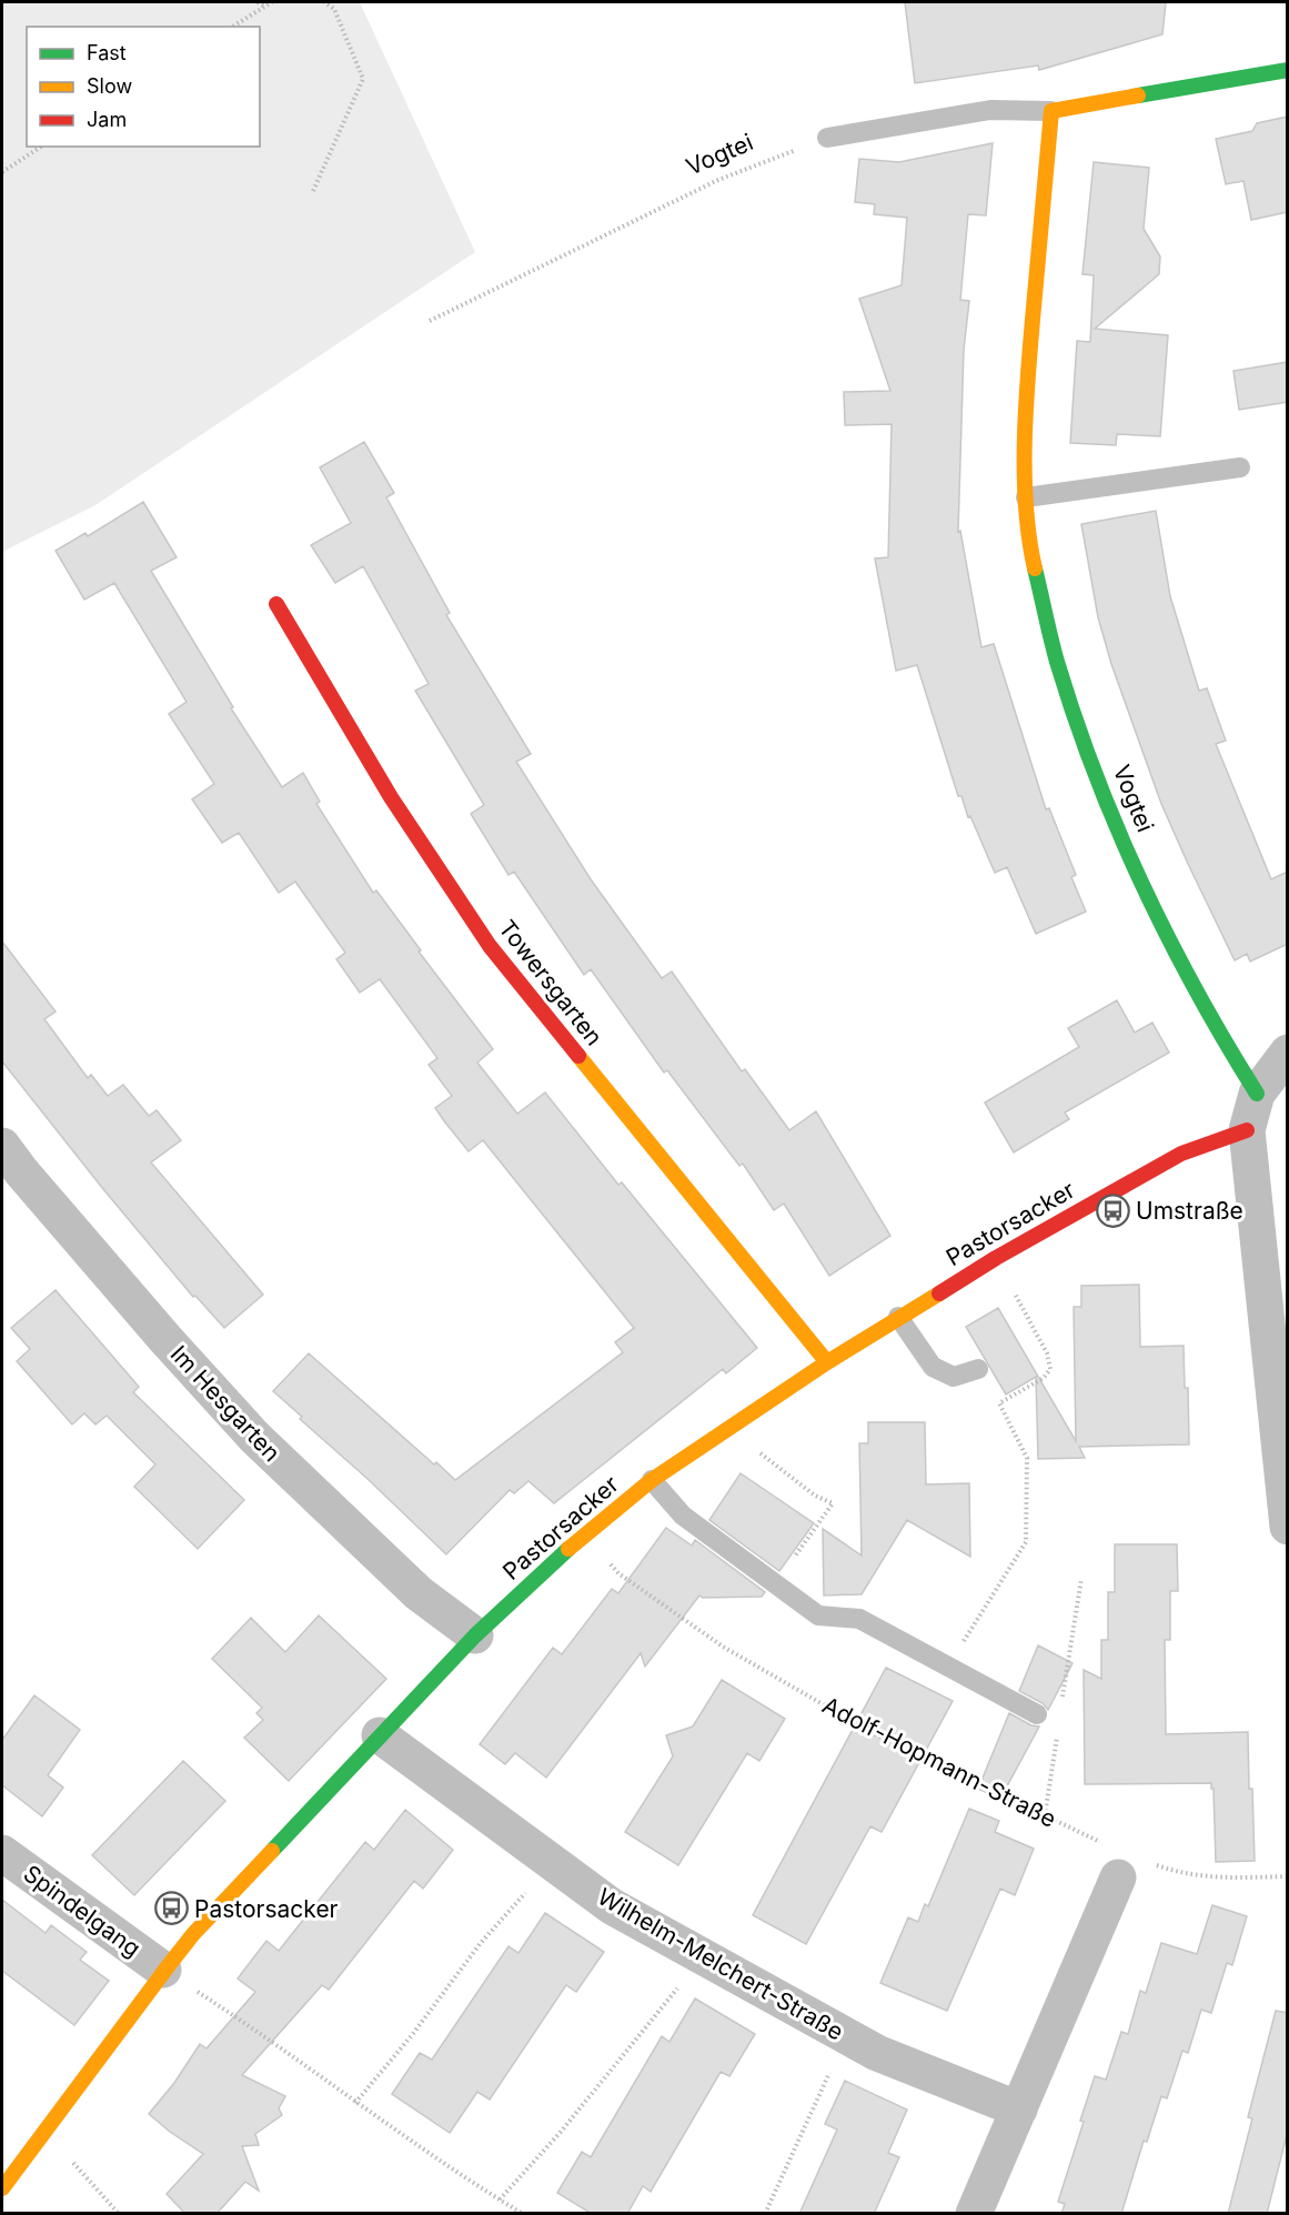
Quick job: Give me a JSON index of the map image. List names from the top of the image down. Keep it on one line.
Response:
{"streets":{"street":["Vogtei","Towersgarten","Pastorsacker","Im Hesgarten","Spindelgang","Wilhelm-Melchert-Straße"],"path":["Adolf-Hopmann-Straße"]},"crossings":[["Towersgarten","Pastorsacker"],["Pastorsacker","Im Hesgarten"],["Pastorsacker","Adolf-Hopmann-Straße"],["Pastorsacker","Spindelgang"],["Pastorsacker","Wilhelm-Melchert-Straße"]],"places":{"bus stop":["Umstraße","Pastorsacker"]},"legend":["Fast","Slow","Jam"]}
